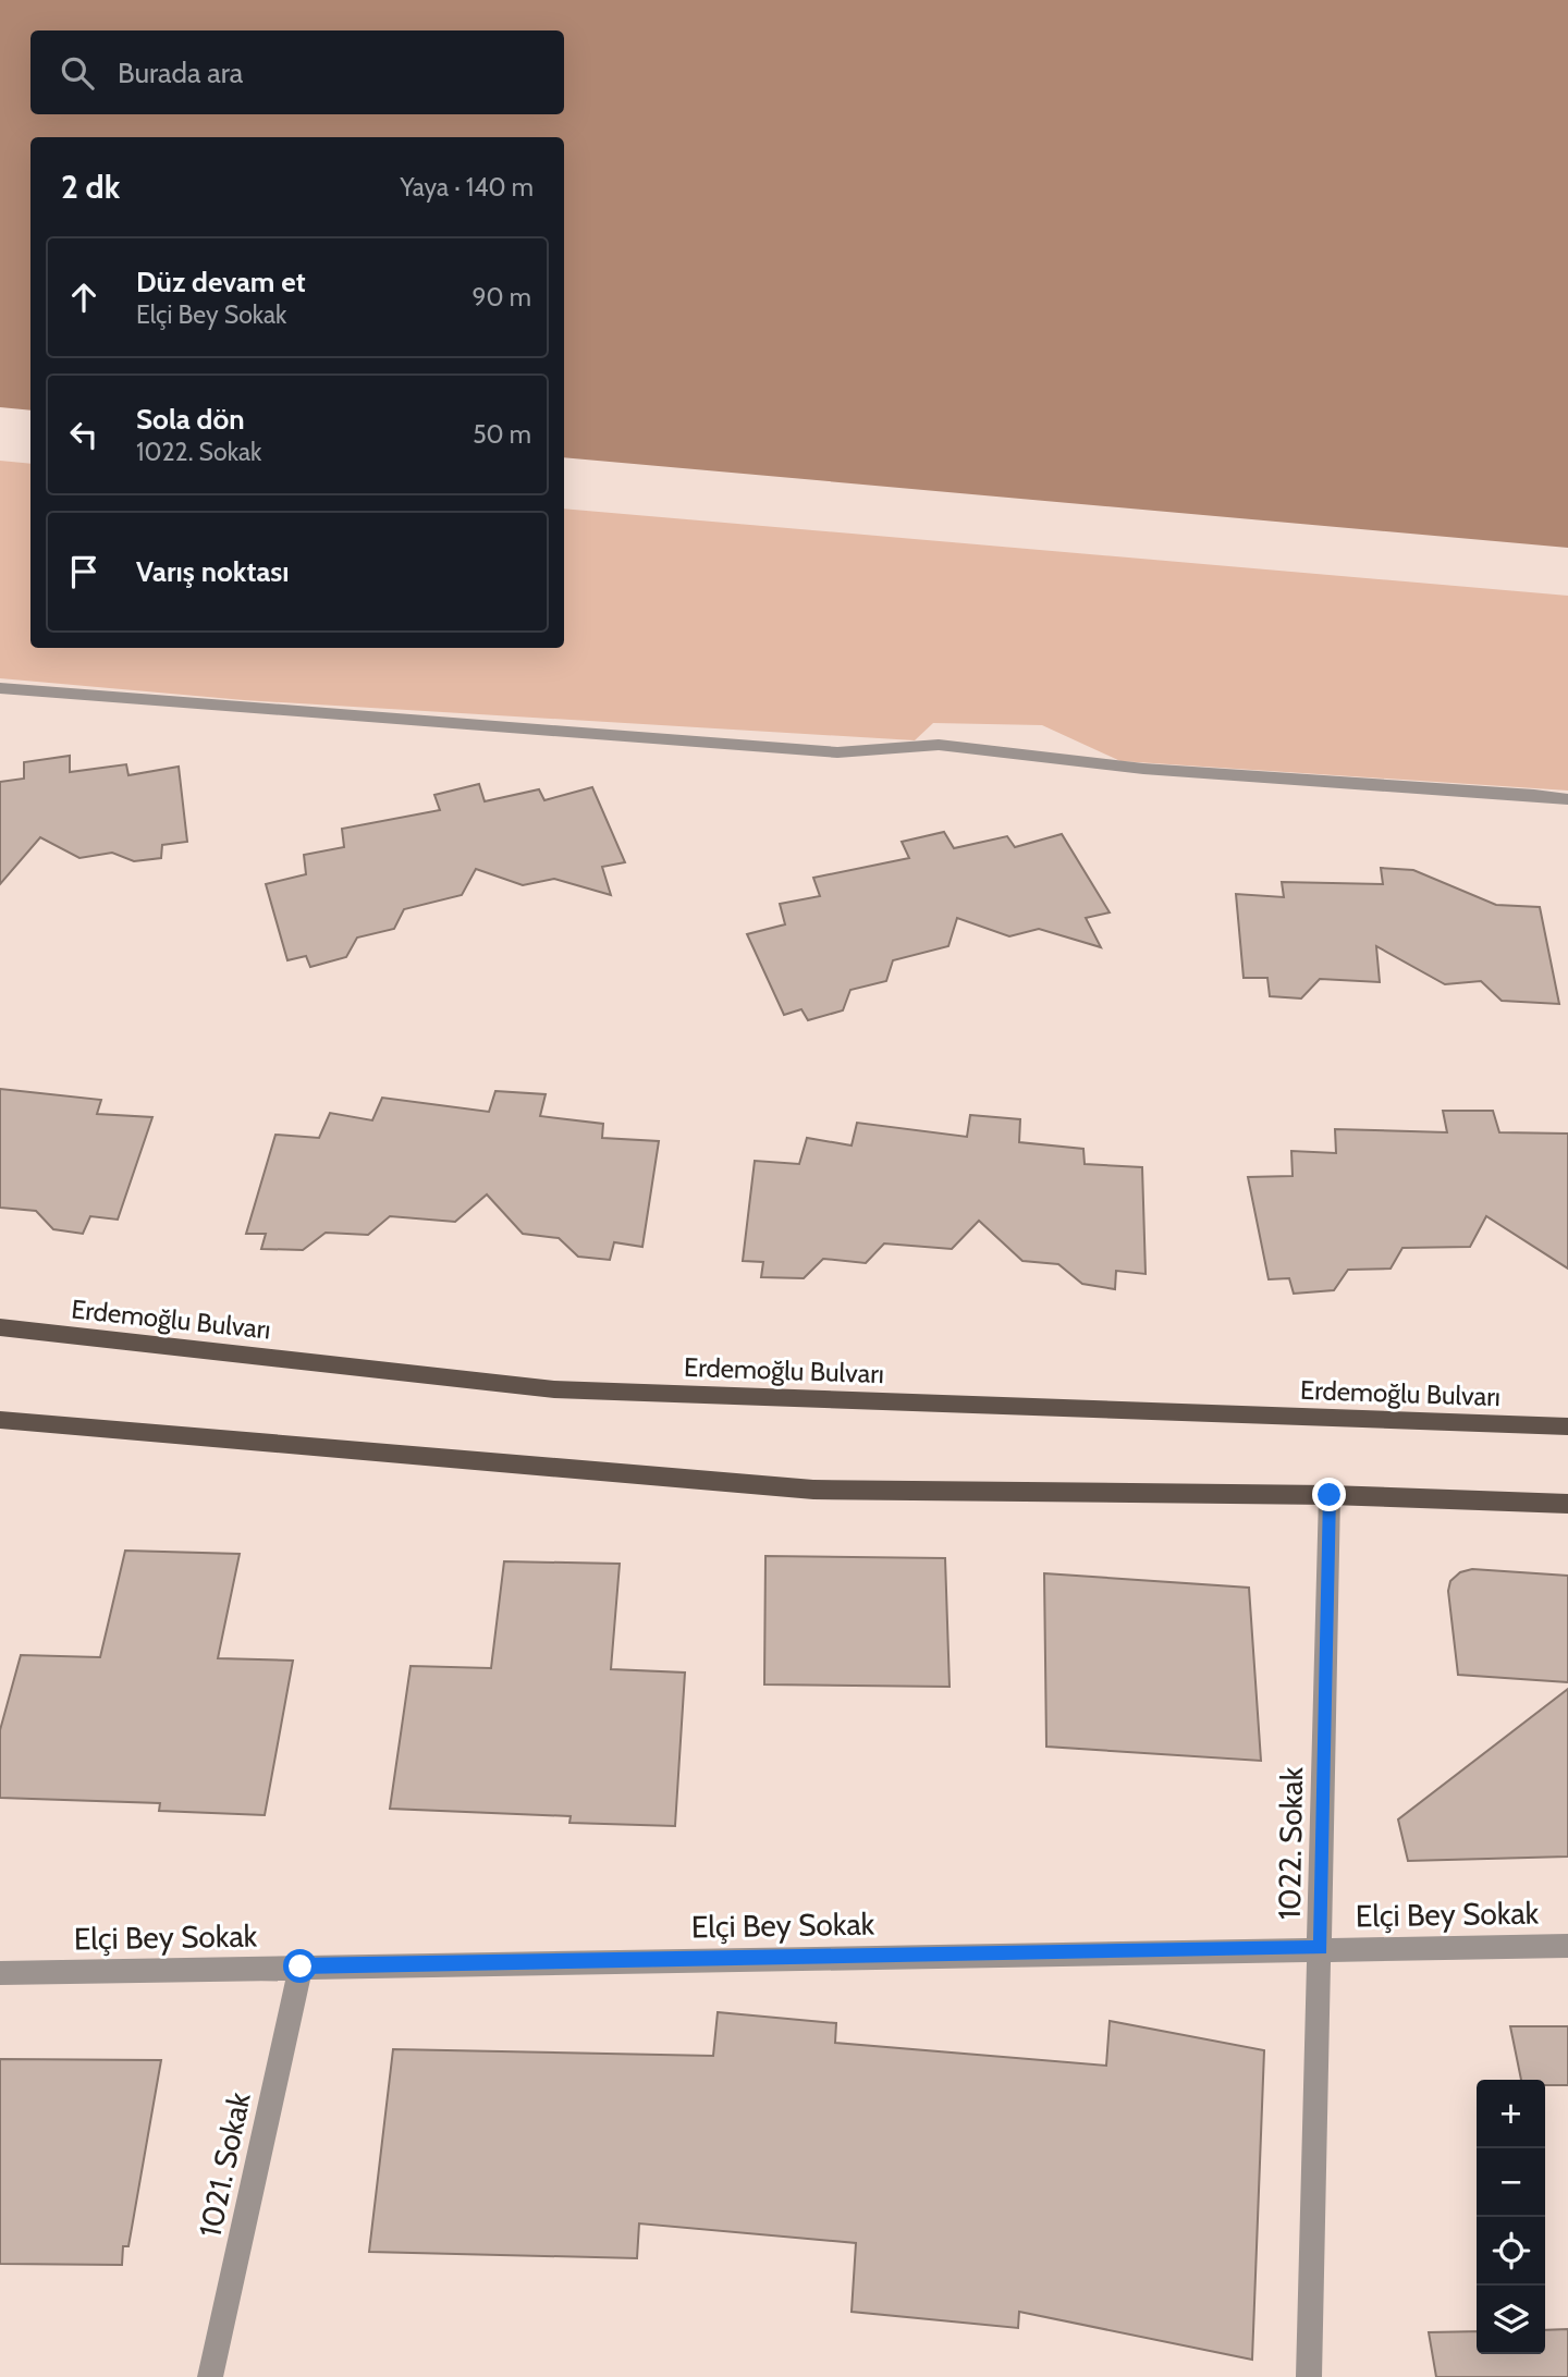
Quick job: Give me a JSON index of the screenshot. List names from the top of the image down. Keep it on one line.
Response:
{"streets":{"main road":["Erdemoğlu Bulvarı"],"street":["1022. Sokak","Elçi Bey Sokak","1021. Sokak"]},"crossings":[["1022. Sokak","Elçi Bey Sokak"],["Elçi Bey Sokak","1021. Sokak"]],"page":{"search":"Burada ara","heading":["2 dk","Yaya · 140 m"],"list":[["Düz devam et","Elçi Bey Sokak","90 m"],["Sola dön","1022. Sokak","50 m"],"Varış noktası"],"map_buttons":["+","−"]}}
